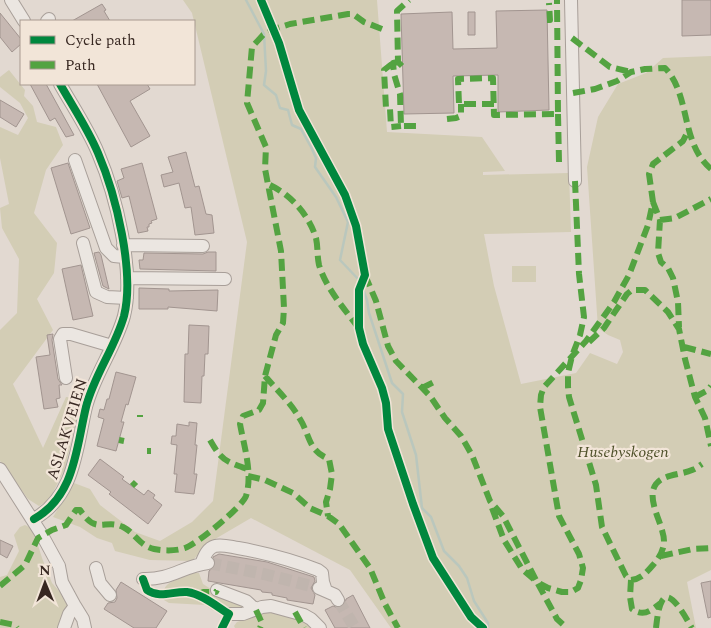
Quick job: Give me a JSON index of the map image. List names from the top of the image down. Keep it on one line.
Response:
{"streets":{"street":["ASLAKVEIEN"]},"parks":["Husebyskogen"],"legend":["Cycle path","Path"],"north":"top"}
